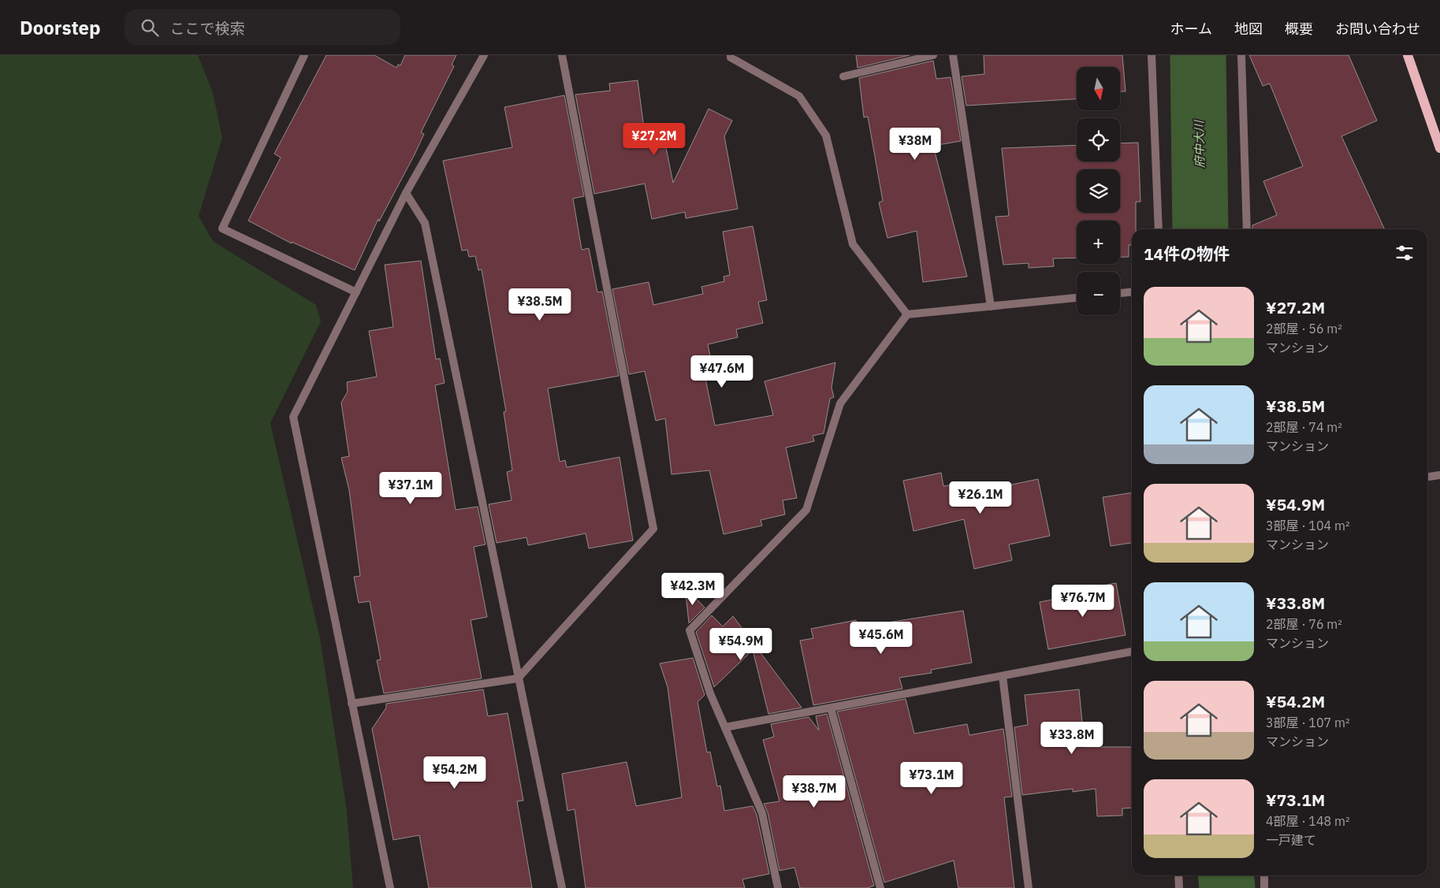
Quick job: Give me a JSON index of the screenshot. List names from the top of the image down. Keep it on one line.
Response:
{"water":["府中大川"],"north":"bottom","page":{"header":"Doorstep","search":"ここで検索","nav":["ホーム","地図","概要","お問い合わせ"],"map_buttons":["+","−"],"price":["¥27.2M","¥38M","¥38.5M","¥47.6M","¥37.1M","¥26.1M","¥42.3M","¥76.7M","¥45.6M","¥54.9M","¥33.8M","¥54.2M","¥73.1M","¥38.7M"],"heading":"14件の物件","list":[{"name":"¥27.2M","note":"2部屋 · 56 m² · マンション"},{"name":"¥38.5M","note":"2部屋 · 74 m² · マンション"},{"name":"¥54.9M","note":"3部屋 · 104 m² · マンション"},{"name":"¥33.8M","note":"2部屋 · 76 m² · マンション"},{"name":"¥54.2M","note":"3部屋 · 107 m² · マンション"},{"name":"¥73.1M","note":"4部屋 · 148 m² · 一戸建て"}]}}
